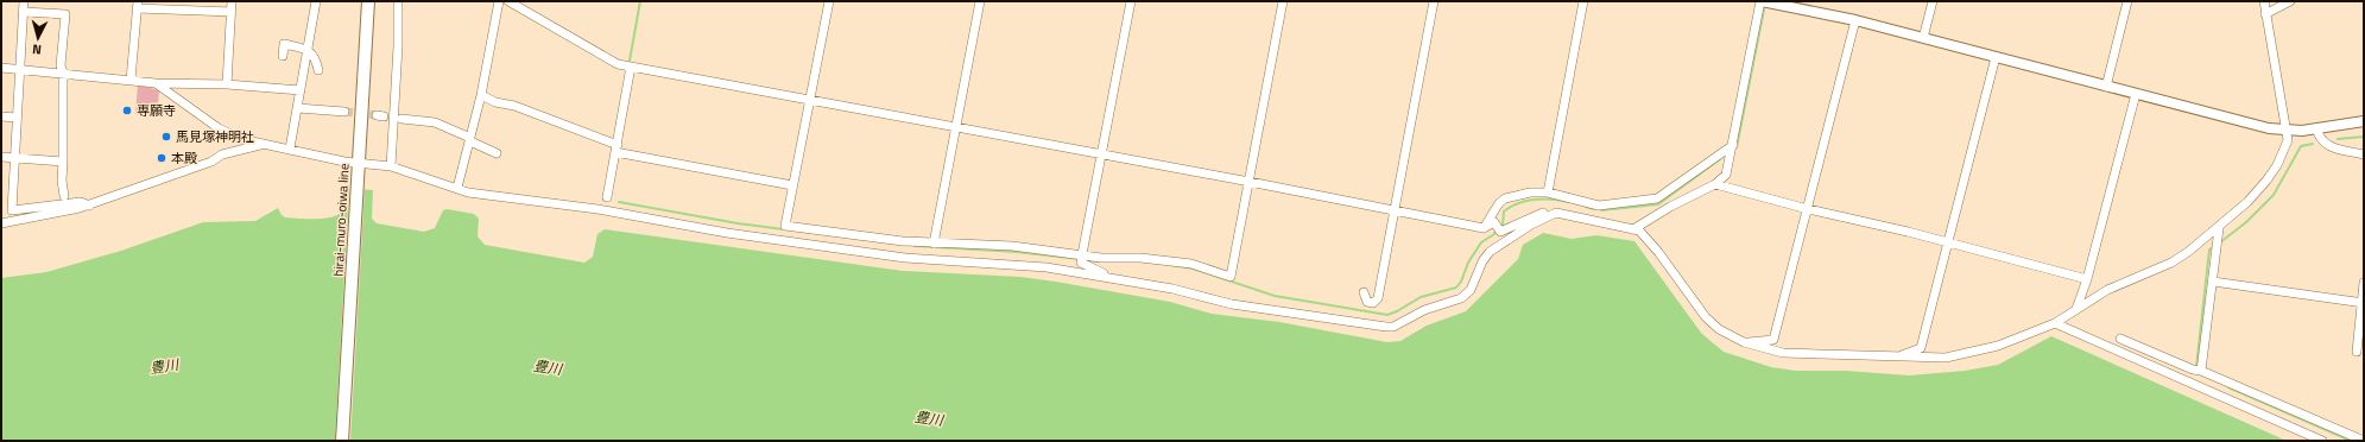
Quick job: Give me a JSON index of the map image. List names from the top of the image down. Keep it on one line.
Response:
{"streets":{"main road":["hirai-muro-oiwa line"]},"water":["豊川"],"places":["専願寺","馬見塚神明社","本殿"],"north":"bottom"}
